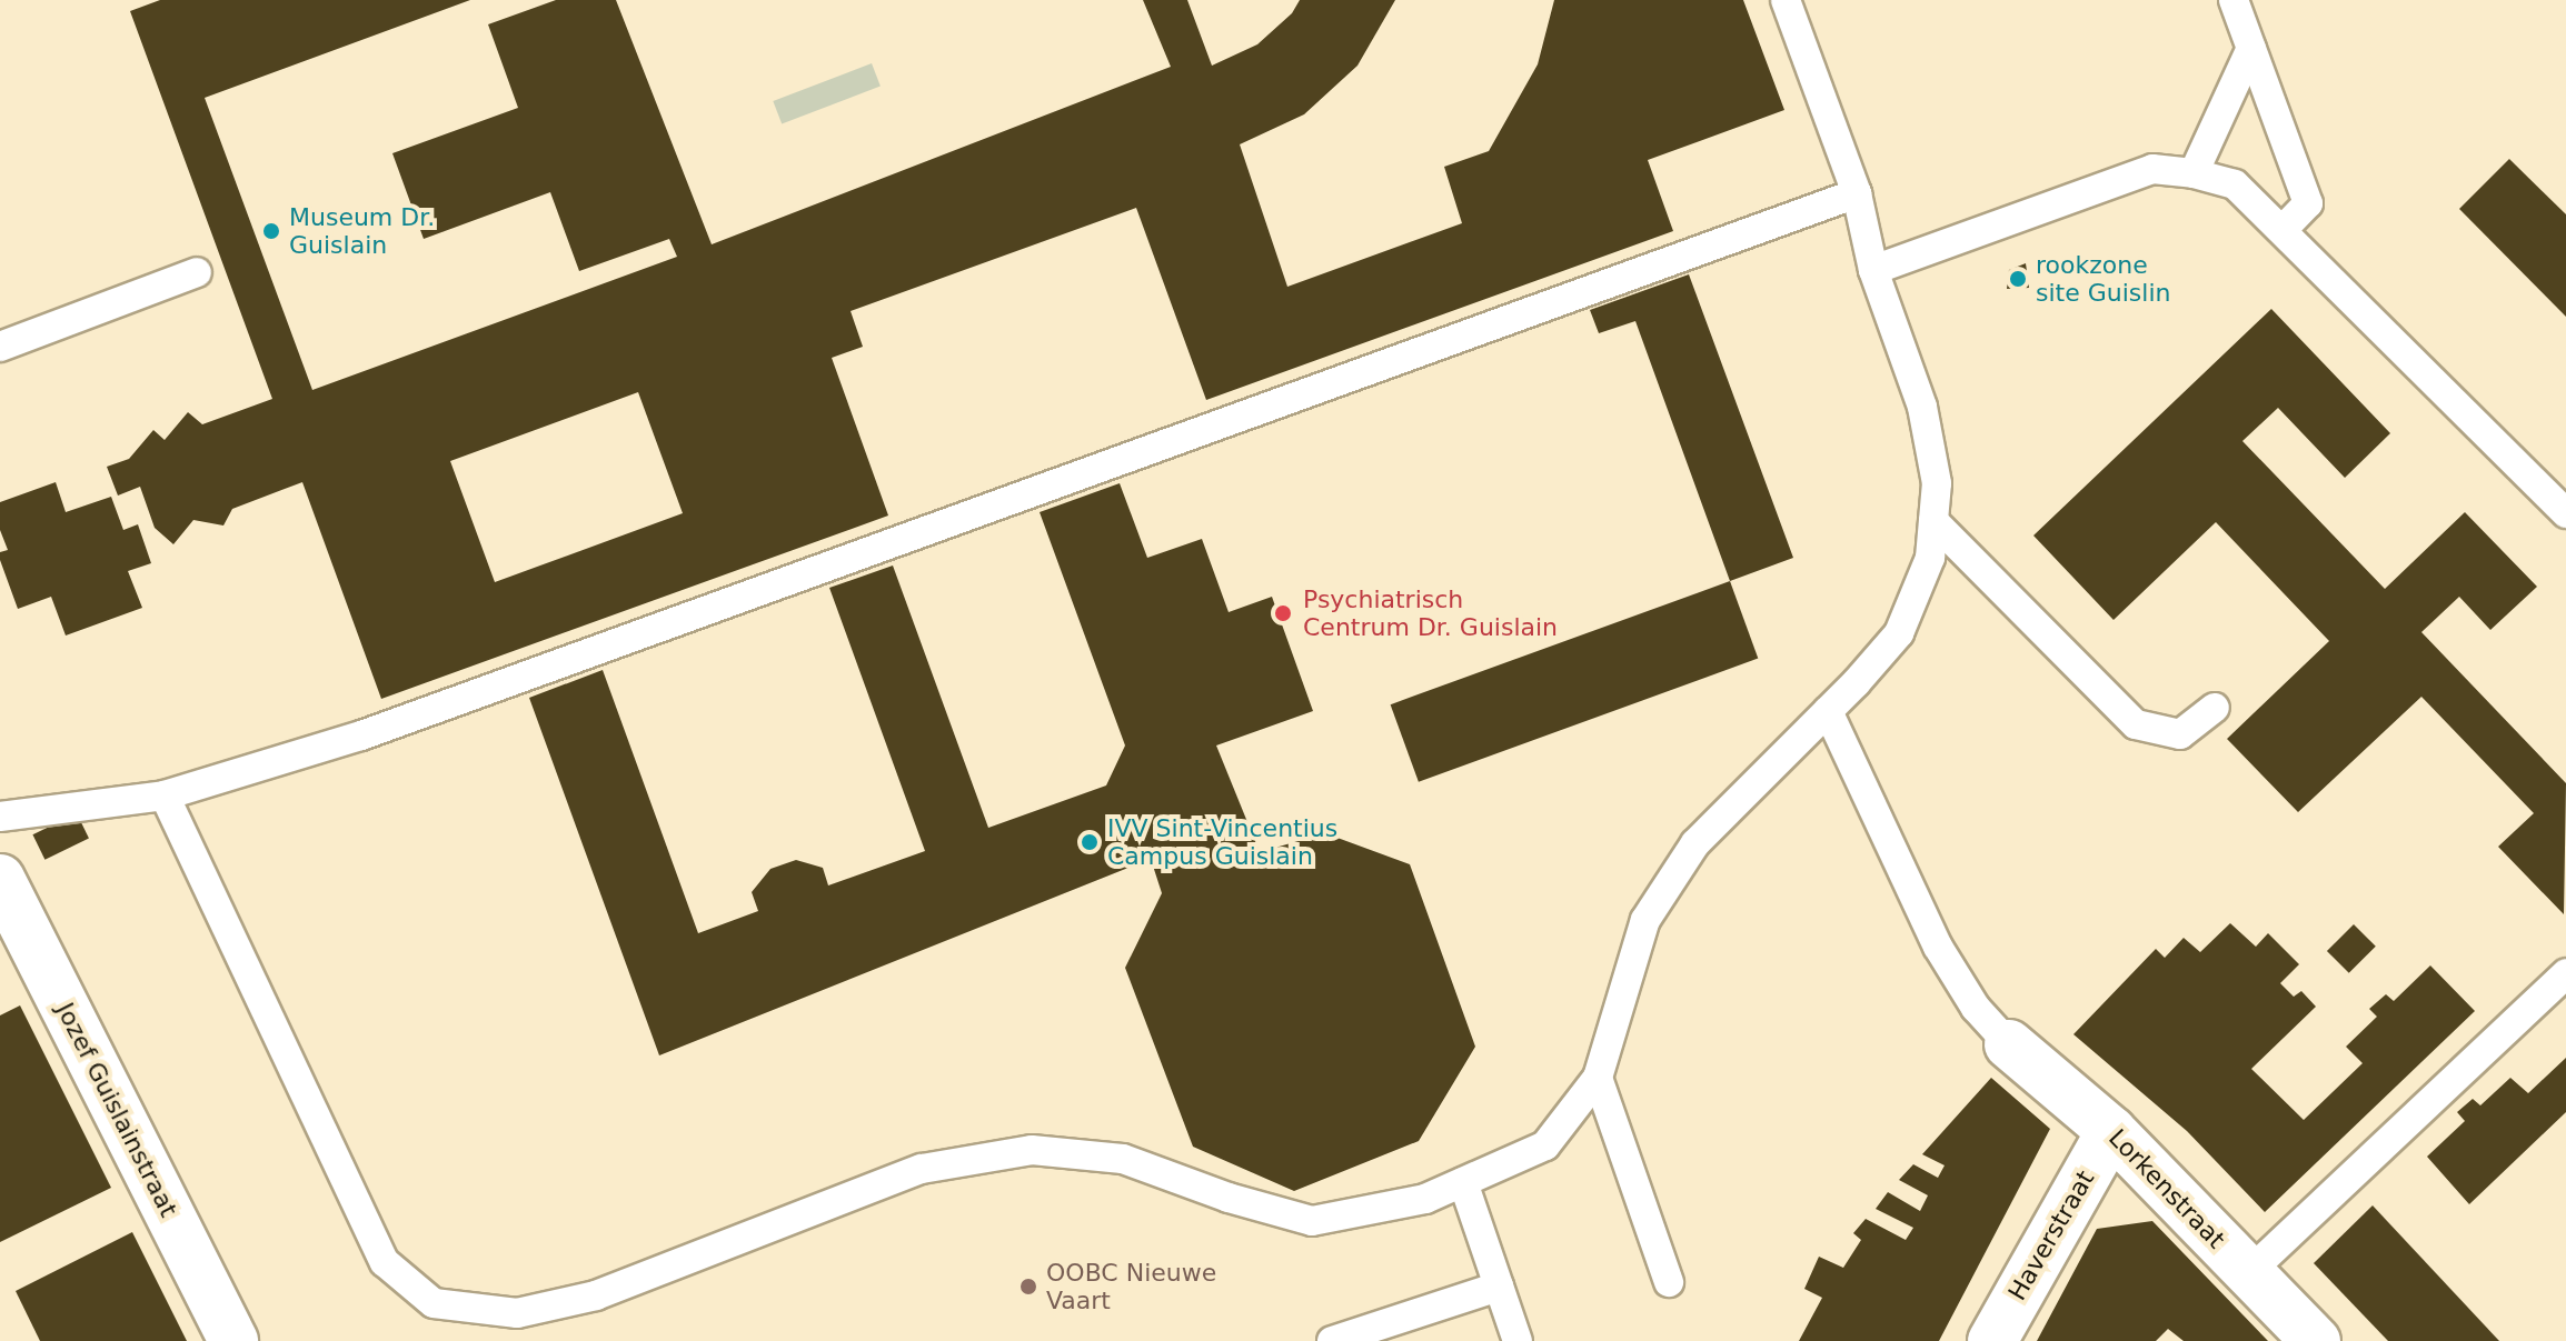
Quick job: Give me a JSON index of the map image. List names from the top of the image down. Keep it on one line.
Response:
{"streets":{"street":["Jozef Guislainstraat","Lorkenstraat","Haverstraat"]},"crossings":[["Lorkenstraat","Haverstraat"]],"places":["Museum Dr. Guislain","rookzone site Guislin","Psychiatrisch Centrum Dr. Guislain","IVV Sint-Vincentius Campus Guislain","OOBC Nieuwe Vaart"]}
